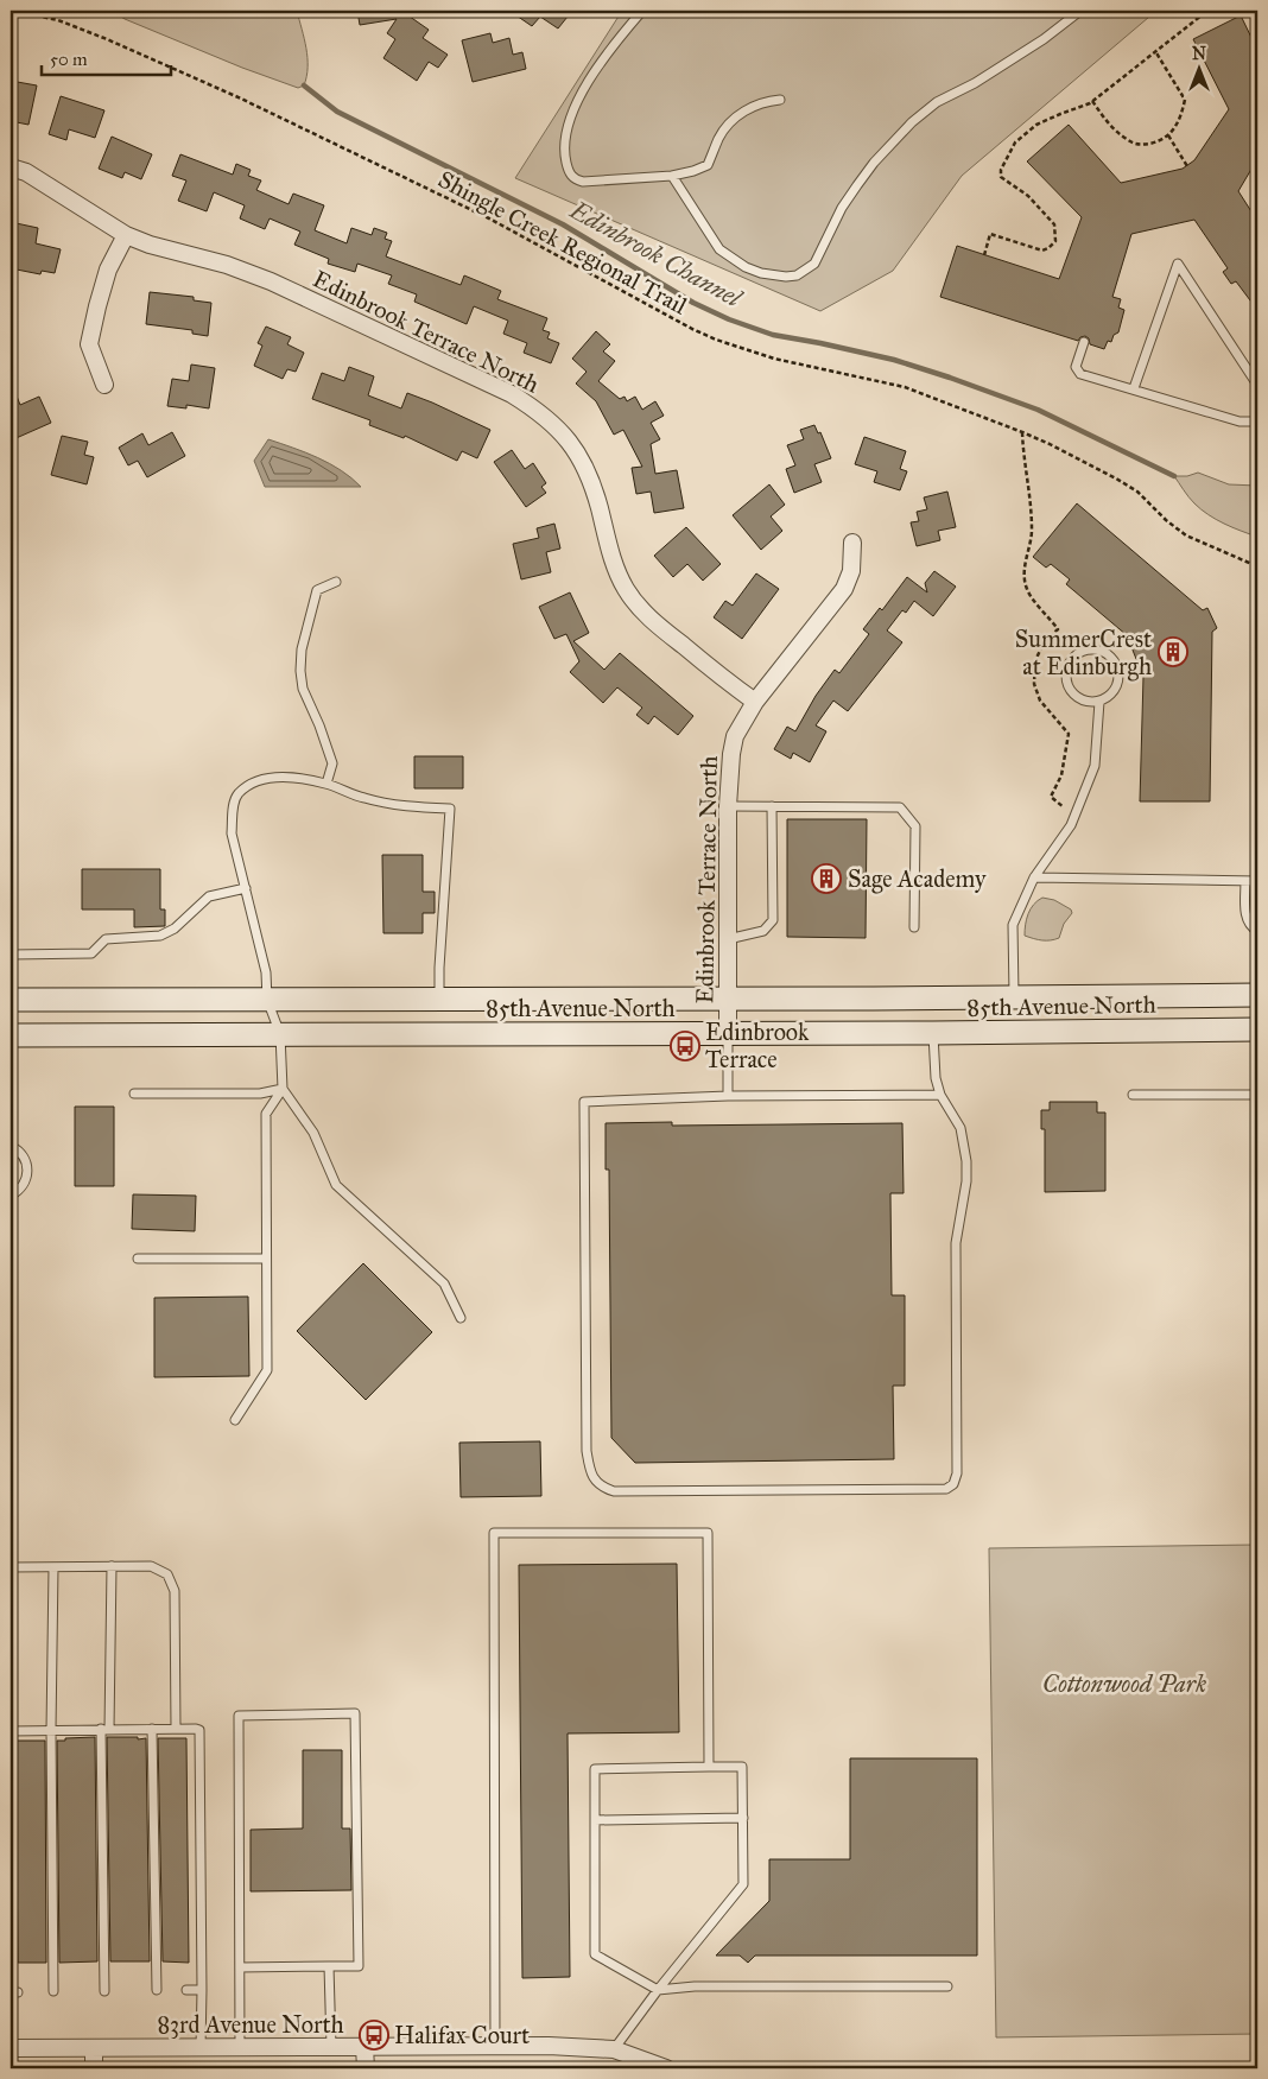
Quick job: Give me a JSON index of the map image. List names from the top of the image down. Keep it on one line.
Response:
{"streets":{"main road":["85th Avenue North"],"street":["Edinbrook Terrace North","83rd Avenue North"],"path":["Shingle Creek Regional Trail"]},"crossings":[["Edinbrook Terrace North","85th Avenue North"]],"water":["Edinbrook Channel"],"parks":["Cottonwood Park"],"places":{"building":["SummerCrest at Edinburgh","Sage Academy"],"bus stop":["Edinbrook Terrace","Halifax Court"]},"scale_bar":"50 m","north":"top"}
